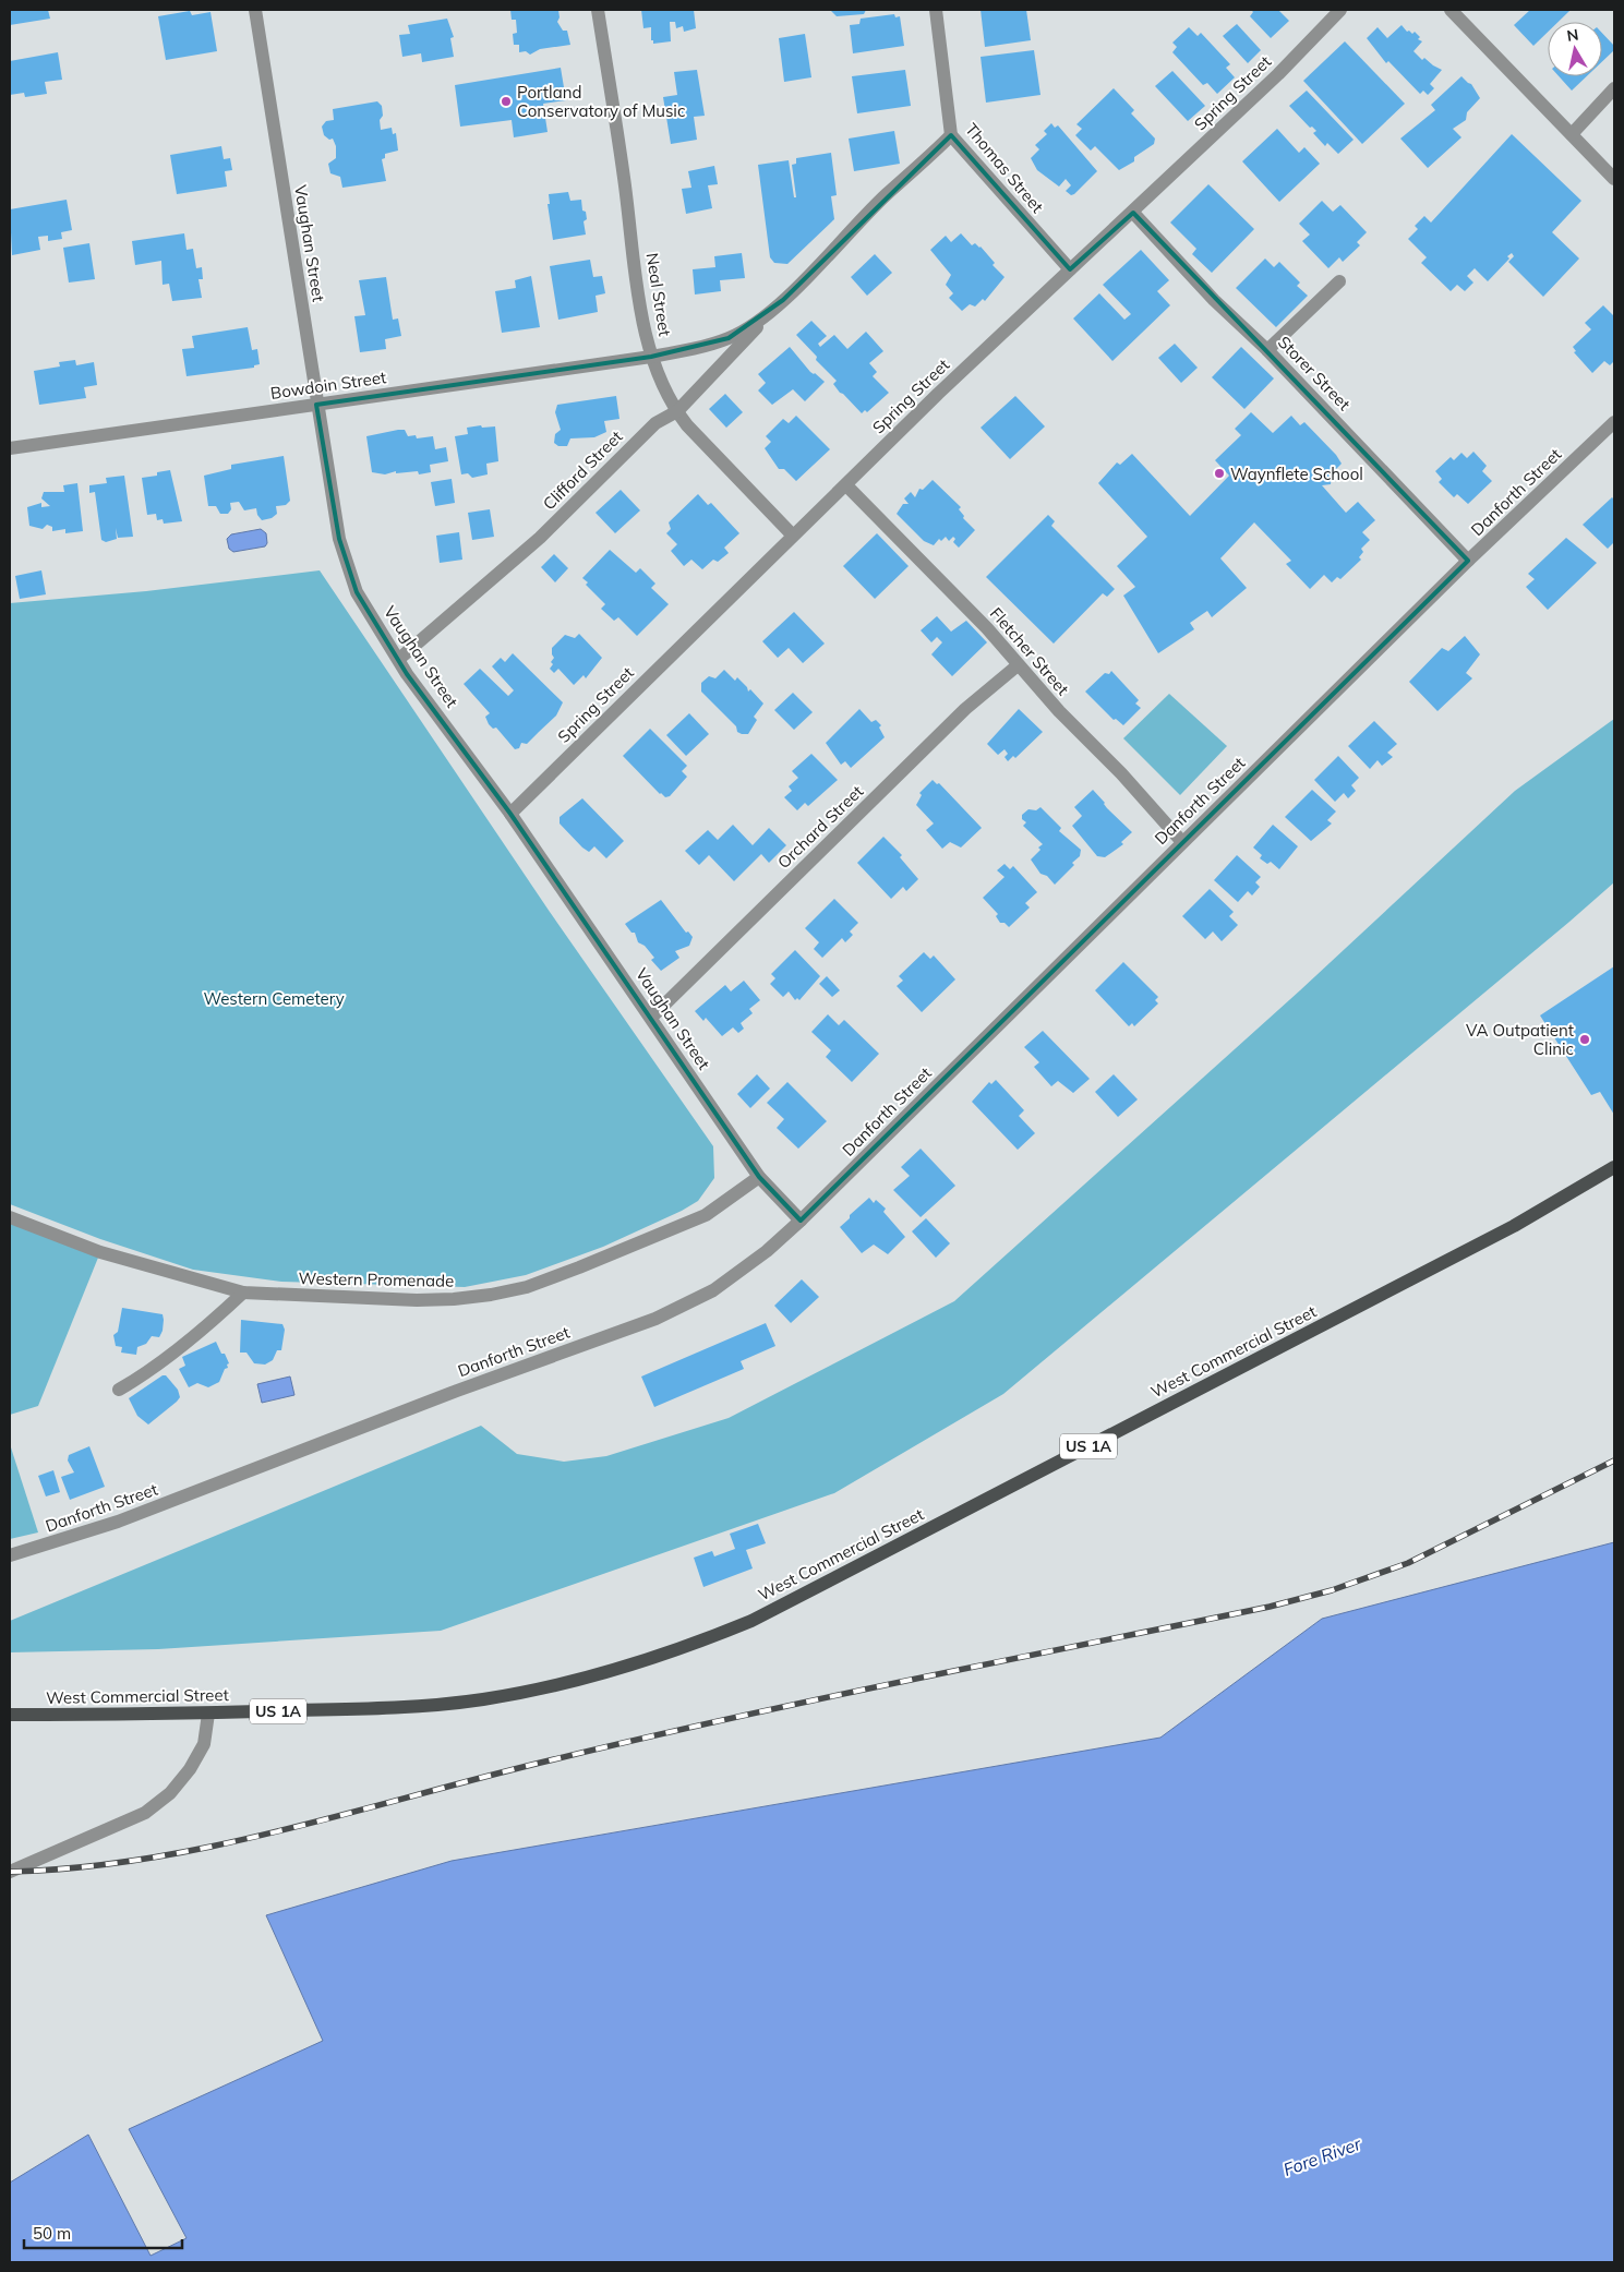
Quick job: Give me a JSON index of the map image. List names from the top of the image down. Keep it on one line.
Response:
{"streets":{"main road":["West Commercial Street","US 1A"],"street":["Spring Street","Thomas Street","Vaughan Street","Neal Street","Storer Street","Bowdoin Street","Clifford Street","Danforth Street","Fletcher Street","Orchard Street","Western Promenade"]},"crossings":[["Spring Street","Thomas Street"],["Spring Street","Vaughan Street"],["Spring Street","Neal Street"],["Spring Street","Storer Street"],["Spring Street","Fletcher Street"],["Thomas Street","Clifford Street"],["Vaughan Street","Bowdoin Street"],["Vaughan Street","Clifford Street"],["Vaughan Street","Danforth Street"],["Vaughan Street","Orchard Street"],["Vaughan Street","Western Promenade"],["Neal Street","Bowdoin Street"],["Neal Street","Clifford Street"],["Storer Street","Danforth Street"],["Bowdoin Street","Clifford Street"],["Danforth Street","Fletcher Street"],["Fletcher Street","Orchard Street"]],"water":["Fore River"],"parks":["Western Cemetery"],"places":["Portland Conservatory of Music","Waynflete School","VA Outpatient Clinic"],"scale_bar":"50 m","north":"top"}
